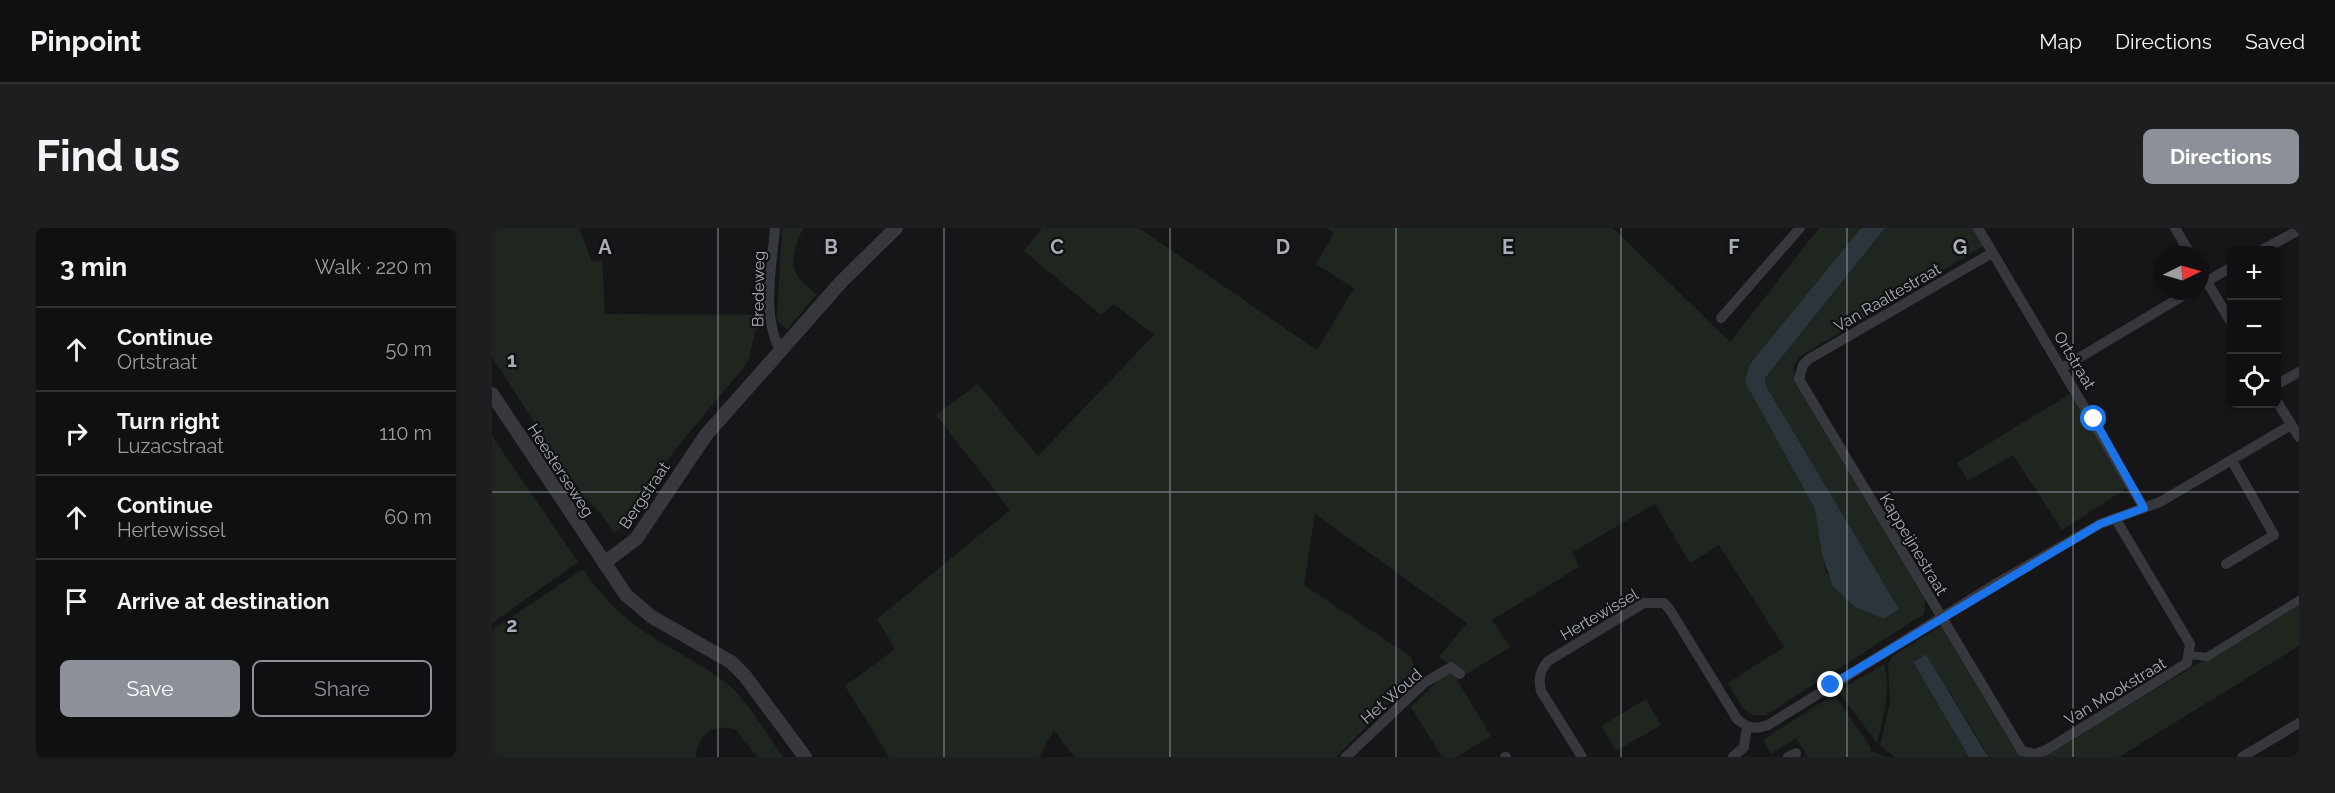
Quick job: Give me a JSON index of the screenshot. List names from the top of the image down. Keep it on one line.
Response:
{"streets":{"street":["Bredeweg","Van Raaltestraat","Ortstraat","Heesterseweg","Bergstraat","Kappeijnestraat","Hertewissel","Van Mookstraat","Het Woud"]},"crossings":[["Bredeweg","Bergstraat"],["Van Raaltestraat","Ortstraat"],["Van Raaltestraat","Kappeijnestraat"],["Heesterseweg","Bergstraat"],["Kappeijnestraat","Van Mookstraat"]],"north":"right","page":{"header":"Pinpoint","nav":["Map","Directions","Saved"],"buttons":["Directions",["Save","Share"]],"title":"Find us","heading":["3 min","Walk · 220 m"],"map_buttons":["+","−"],"list":[["Continue","Ortstraat","50 m"],["Turn right","Luzacstraat","110 m"],["Continue","Hertewissel","60 m"],"Arrive at destination"]},"grid":{"columns":["A","B","C","D","E","F","G"],"rows":["1","2"]}}
